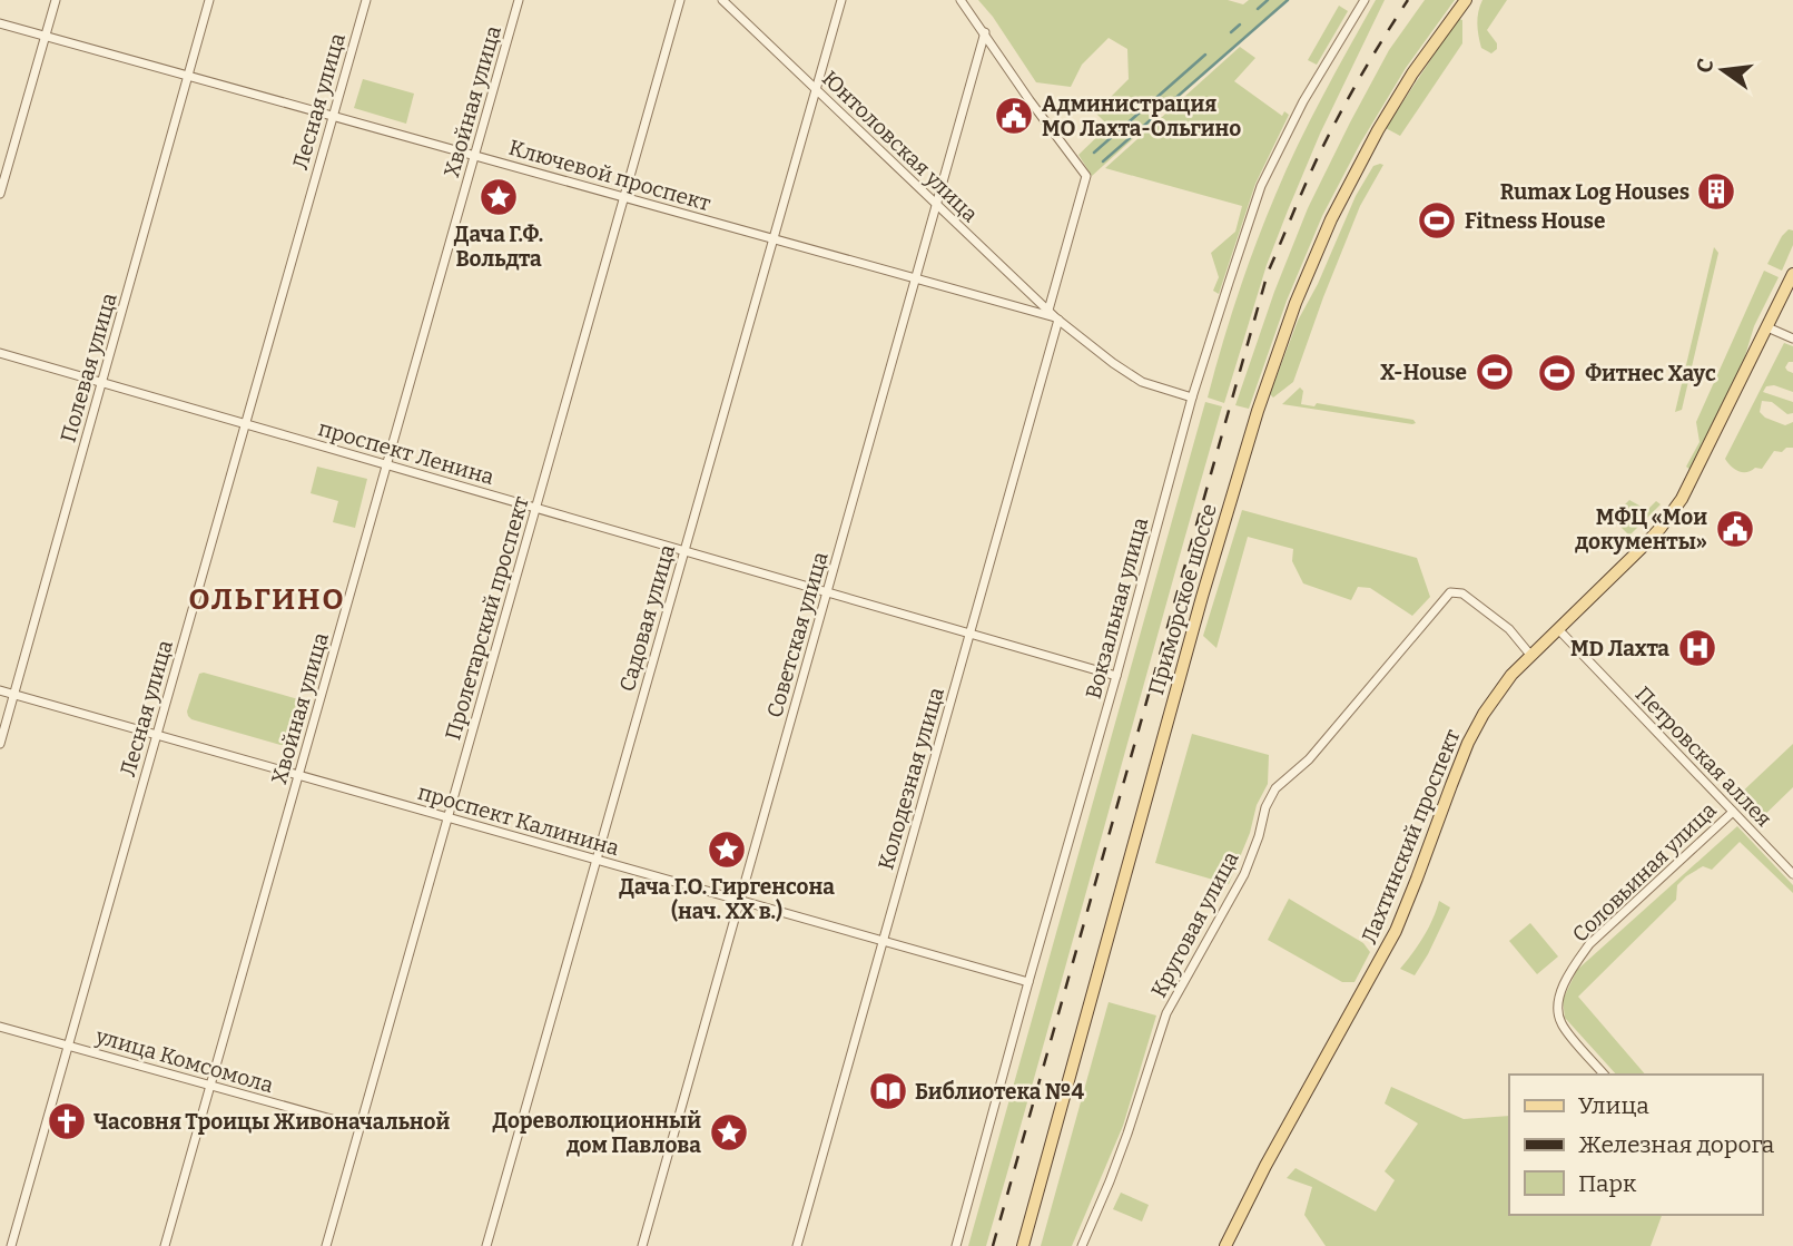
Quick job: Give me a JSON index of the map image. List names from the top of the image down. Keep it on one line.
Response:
{"streets":{"main road":["Приморское шоссе","Лахтинский проспект"],"street":["Лесная улица","Хвойная улица","Юнтоловская улица","Ключевой проспект","Полевая улица","проспект Ленина","Вокзальная улица","Пролетарский проспект","Садовая улица","Советская улица","Петровская аллея","Колодезная улица","проспект Калинина","Соловьиная улица","Круговая улица","улица Комсомола"]},"crossings":[["Лесная улица","Ключевой проспект"],["Лесная улица","проспект Ленина"],["Лесная улица","проспект Калинина"],["Лесная улица","улица Комсомола"],["Хвойная улица","Ключевой проспект"],["Хвойная улица","проспект Ленина"],["Хвойная улица","проспект Калинина"],["Хвойная улица","улица Комсомола"],["Юнтоловская улица","Ключевой проспект"],["Юнтоловская улица","Садовая улица"],["Юнтоловская улица","Советская улица"],["Юнтоловская улица","Колодезная улица"],["Ключевой проспект","Полевая улица"],["Ключевой проспект","Вокзальная улица"],["Ключевой проспект","Пролетарский проспект"],["Ключевой проспект","Садовая улица"],["Ключевой проспект","Советская улица"],["Ключевой проспект","Колодезная улица"],["Полевая улица","проспект Ленина"],["Полевая улица","проспект Калинина"],["проспект Ленина","Вокзальная улица"],["проспект Ленина","Пролетарский проспект"],["проспект Ленина","Садовая улица"],["проспект Ленина","Советская улица"],["проспект Ленина","Колодезная улица"],["Вокзальная улица","проспект Калинина"],["Пролетарский проспект","проспект Калинина"],["Пролетарский проспект","улица Комсомола"],["Садовая улица","проспект Калинина"],["Советская улица","Колодезная улица"],["Советская улица","проспект Калинина"],["Петровская аллея","Лахтинский проспект"],["Петровская аллея","Соловьиная улица"],["Колодезная улица","проспект Калинина"],["Лахтинский проспект","Круговая улица"]],"districts":["ОЛЬГИНО"],"places":{"public building":["Администрация МО Лахта-Ольгино","МФЦ «Мои документы»"],"building":["Rumax Log Houses"],"place":["Дача Г.Ф. Вольдта","Дача Г.О. Гиргенсона (нач. XX в.)","Дореволюционный дом Павлова"],"sports":["Fitness House","X-House","Фитнес Хаус"],"hospital":["MD Лахта"],"library":["Библиотека №4"],"church":["Часовня Троицы Живоначальной"]},"legend":["Улица","Железная дорога","Парк"],"north":"left"}
